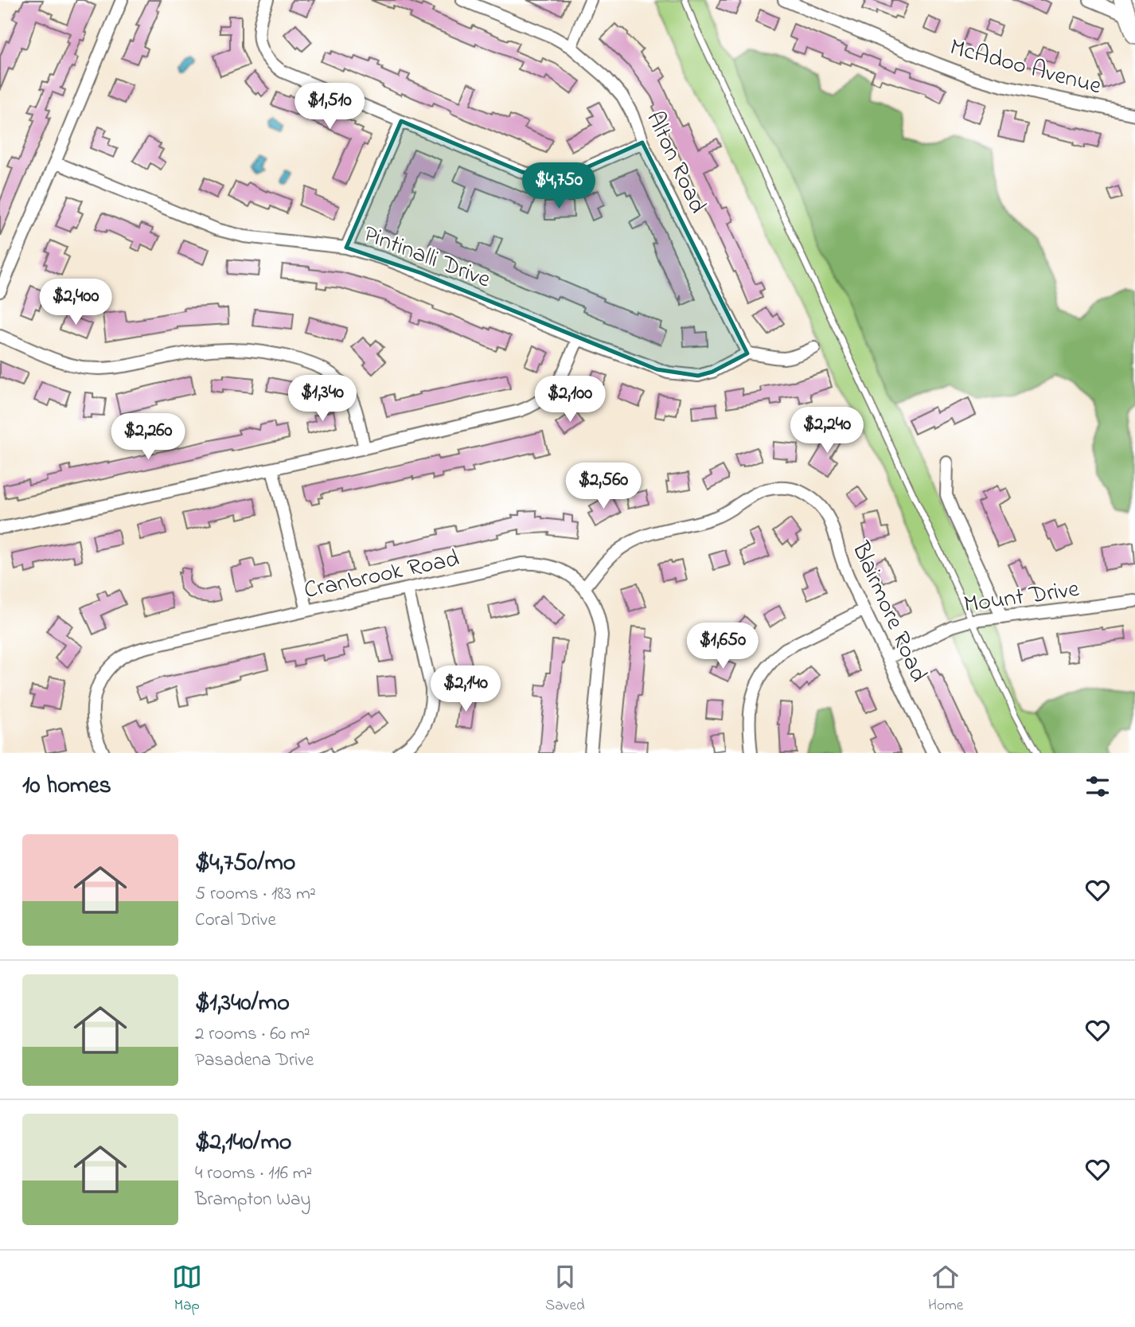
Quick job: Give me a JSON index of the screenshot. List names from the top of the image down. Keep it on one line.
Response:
{"streets":{"street":["McAdoo Avenue","Alton Road","Pintinalli Drive","Cranbrook Road","Mount Drive","Blairmore Road"]},"crossings":[["Alton Road","Pintinalli Drive"],["Cranbrook Road","Blairmore Road"],["Mount Drive","Blairmore Road"]],"page":{"price":["$1,510","$4,750","$2,400","$1,340","$2,100","$2,240","$2,260","$2,560","$1,650","$2,140"],"heading":"10 homes","list":[{"name":"$4,750/mo","note":"5 rooms · 183 m² · Coral Drive"},{"name":"$1,340/mo","note":"2 rooms · 60 m² · Pasadena Drive"},{"name":"$2,140/mo","note":"4 rooms · 116 m² · Brampton Way"}],"tabs":["Map","Saved","Home"]}}
